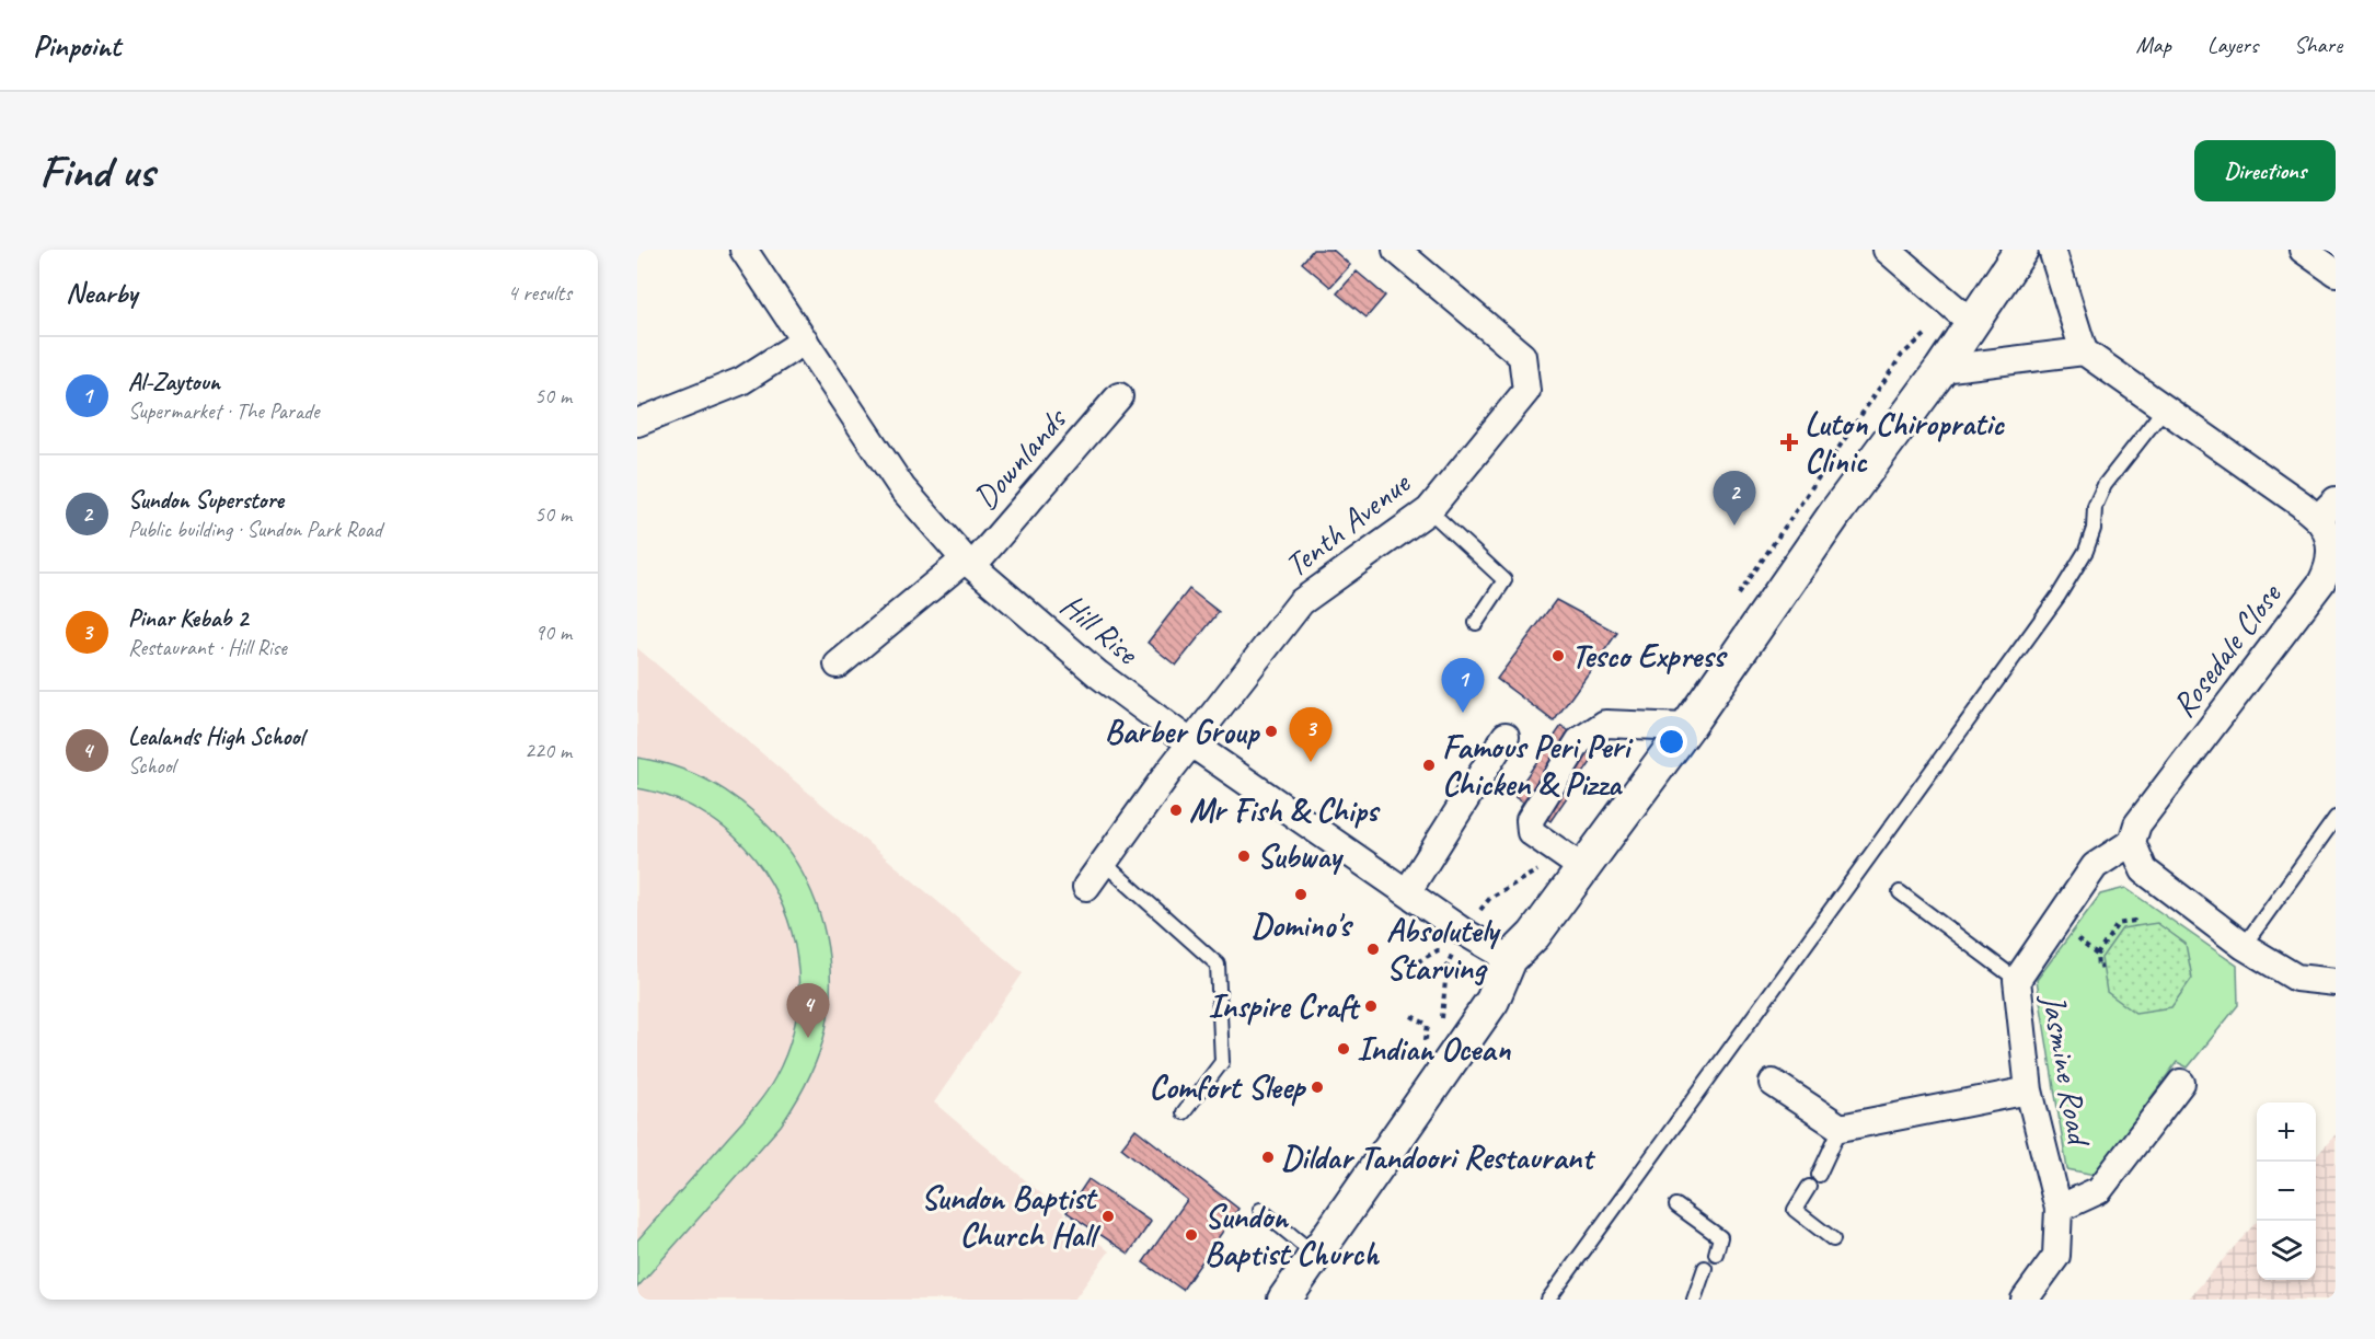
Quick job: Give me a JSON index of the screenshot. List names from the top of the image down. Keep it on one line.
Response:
{"streets":{"street":["Downlands","Tenth Avenue","Hill Rise","Rosedale Close","Jasmine Road"]},"crossings":[["Downlands","Hill Rise"],["Tenth Avenue","Hill Rise"],["Rosedale Close","Jasmine Road"]],"places":{"health":["Luton Chiropratic Clinic"],"other":["Tesco Express","Barber Group","Famous Peri Peri Chicken & Pizza","Mr Fish & Chips","Subway","Domino's","Absolutely Starving","Inspire Craft","Indian Ocean","Comfort Sleep","Dildar Tandoori Restaurant","Sundon Baptist Church Hall","Sundon Baptist Church"]},"page":{"header":"Pinpoint","nav":["Map","Layers","Share"],"buttons":"Directions","title":"Find us","heading":["Nearby","4 results"],"list":[{"mark":"1","name":"Al-Zaytoun","note":"Supermarket · The Parade","value":"50 m"},{"mark":"2","name":"Sundon Superstore","note":"Public building · Sundon Park Road","value":"50 m"},{"mark":"3","name":"Pinar Kebab 2","note":"Restaurant · Hill Rise","value":"90 m"},{"mark":"4","name":"Lealands High School","note":"School","value":"220 m"}],"pins":["2","1","3","4"],"map_buttons":["+","−"]}}
